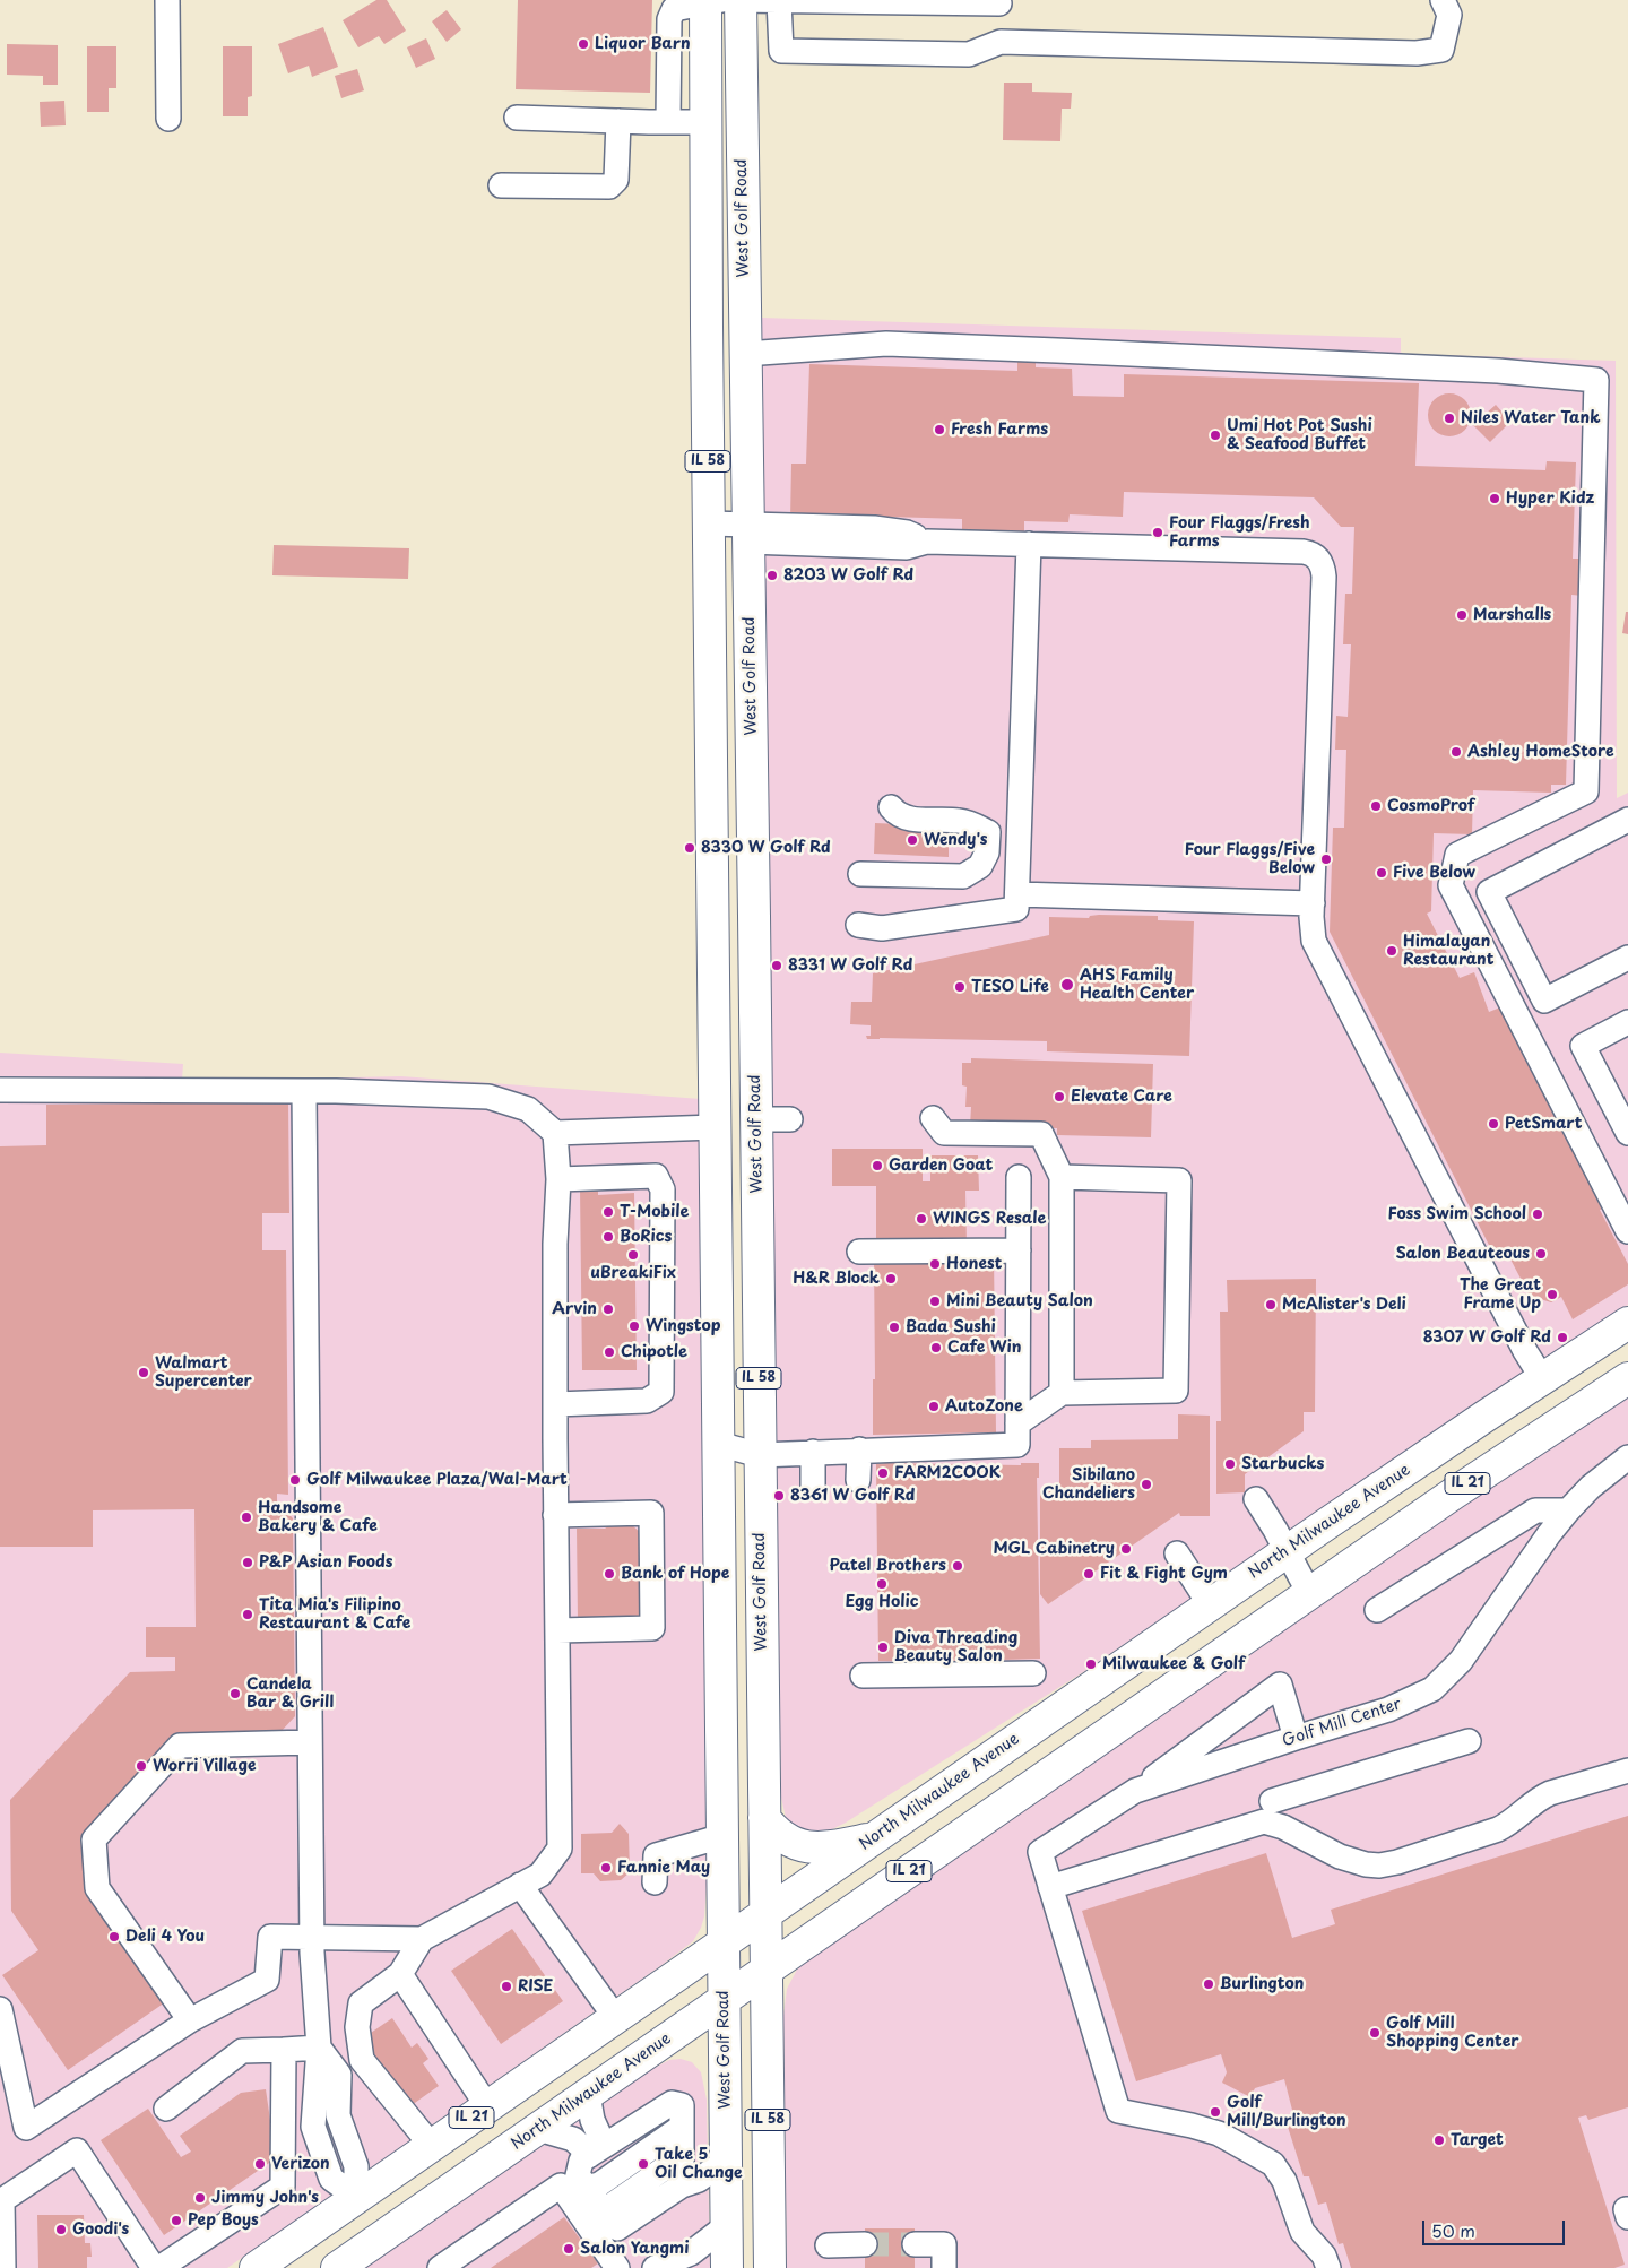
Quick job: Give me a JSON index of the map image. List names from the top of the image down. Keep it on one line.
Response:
{"streets":{"main road":["West Golf Road","IL 58","IL 21","North Milwaukee Avenue"],"street":["Golf Mill Center"]},"crossings":[["West Golf Road","North Milwaukee Avenue"]],"places":["Liquor Barn","Niles Water Tank","Fresh Farms","Umi Hot Pot Sushi & Seafood Buffet","Hyper Kidz","Four Flaggs/Fresh Farms","8203 W Golf Rd","Marshalls","Ashley HomeStore","CosmoProf","Wendy's","8330 W Golf Rd","Four Flaggs/Five Below","Five Below","Himalayan Restaurant","8331 W Golf Rd","AHS Family Health Center","TESO Life","Elevate Care","PetSmart","Garden Goat","T-Mobile","Foss Swim School","WINGS Resale","BoRics","Salon Beauteous","uBreakiFix","Honest","H&R Block","The Great Frame Up","Mini Beauty Salon","McAlister's Deli","Arvin","Wingstop","Bada Sushi","8307 W Golf Rd","Cafe Win","Chipotle","Walmart Supercenter","AutoZone","Starbucks","FARM2COOK","Golf Milwaukee Plaza/Wal-Mart","Sibilano Chandeliers","8361 W Golf Rd","Handsome Bakery & Cafe","MGL Cabinetry","P&P Asian Foods","Patel Brothers","Bank of Hope","Fit & Fight Gym","Egg Holic","Tita Mia's Filipino Restaurant & Cafe","Diva Threading Beauty Salon","Milwaukee & Golf","Candela Bar & Grill","Worri Village","Fannie May","Deli 4 You","Burlington","RISE","Golf Mill Shopping Center","Golf Mill/Burlington","Target","Verizon","Take 5 Oil Change","Jimmy John's","Pep Boys","Goodi's","Salon Yangmi"],"scale_bar":"50 m"}
